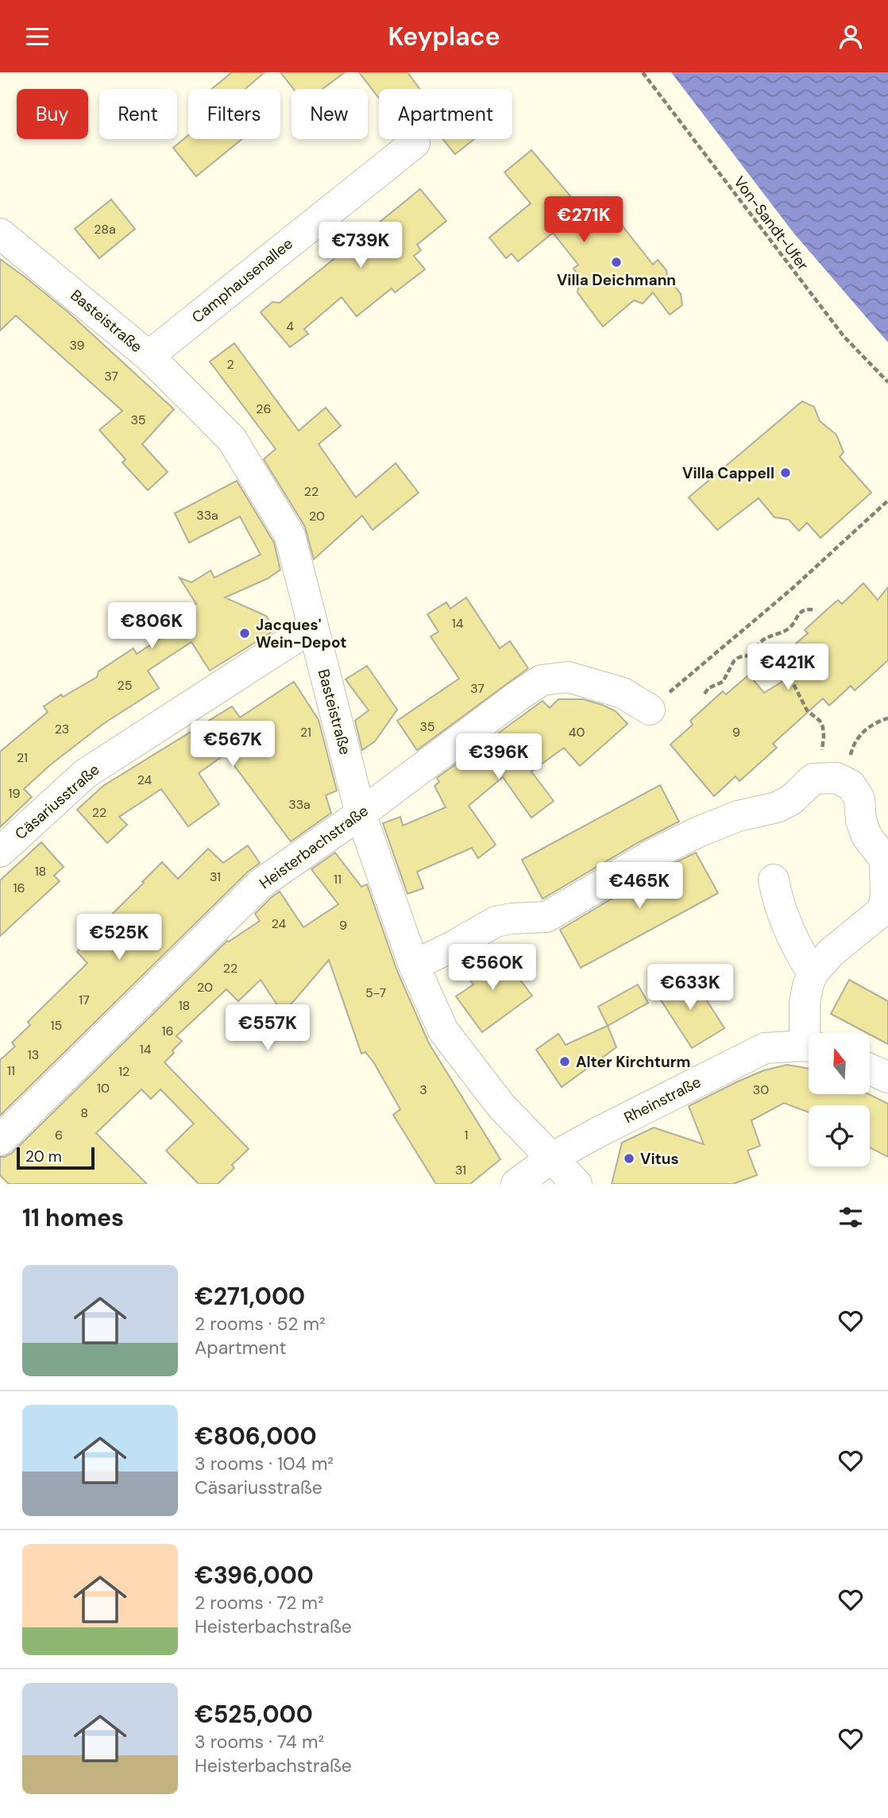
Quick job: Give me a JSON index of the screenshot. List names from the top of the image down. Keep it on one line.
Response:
{"streets":{"street":["Camphausenallee","Basteistraße","Cäsariusstraße","Heisterbachstraße","Rheinstraße"],"path":["Von-Sandt-Ufer"]},"crossings":[["Camphausenallee","Basteistraße"],["Basteistraße","Cäsariusstraße"],["Basteistraße","Heisterbachstraße"],["Basteistraße","Rheinstraße"]],"places":["Villa Deichmann","Villa Cappell","Jacques' Wein-Depot","Alter Kirchturm","Vitus"],"house_numbers":["28a","4","39","2","37","26","35","22","33a","20","14","25","37","35","23","21","40","9","21","24","19","33a","22","18","31","11","16","24","9","22","20","5-7","17","18","15","16","14","13","11","12","10","3","30","8","6","1","31"],"scale_bar":"20 m","north":"top","page":{"header":"Keyplace","chip":["Buy","Rent","Filters","New","Apartment"],"price":["€271K","€739K","€806K","€421K","€567K","€396K","€465K","€525K","€560K","€633K","€557K"],"scale":"20 m","heading":"11 homes","list":[{"name":"€271,000","note":"2 rooms · 52 m² · Apartment"},{"name":"€806,000","note":"3 rooms · 104 m² · Cäsariusstraße"},{"name":"€396,000","note":"2 rooms · 72 m² · Heisterbachstraße"},{"name":"€525,000","note":"3 rooms · 74 m² · Heisterbachstraße"}]}}
